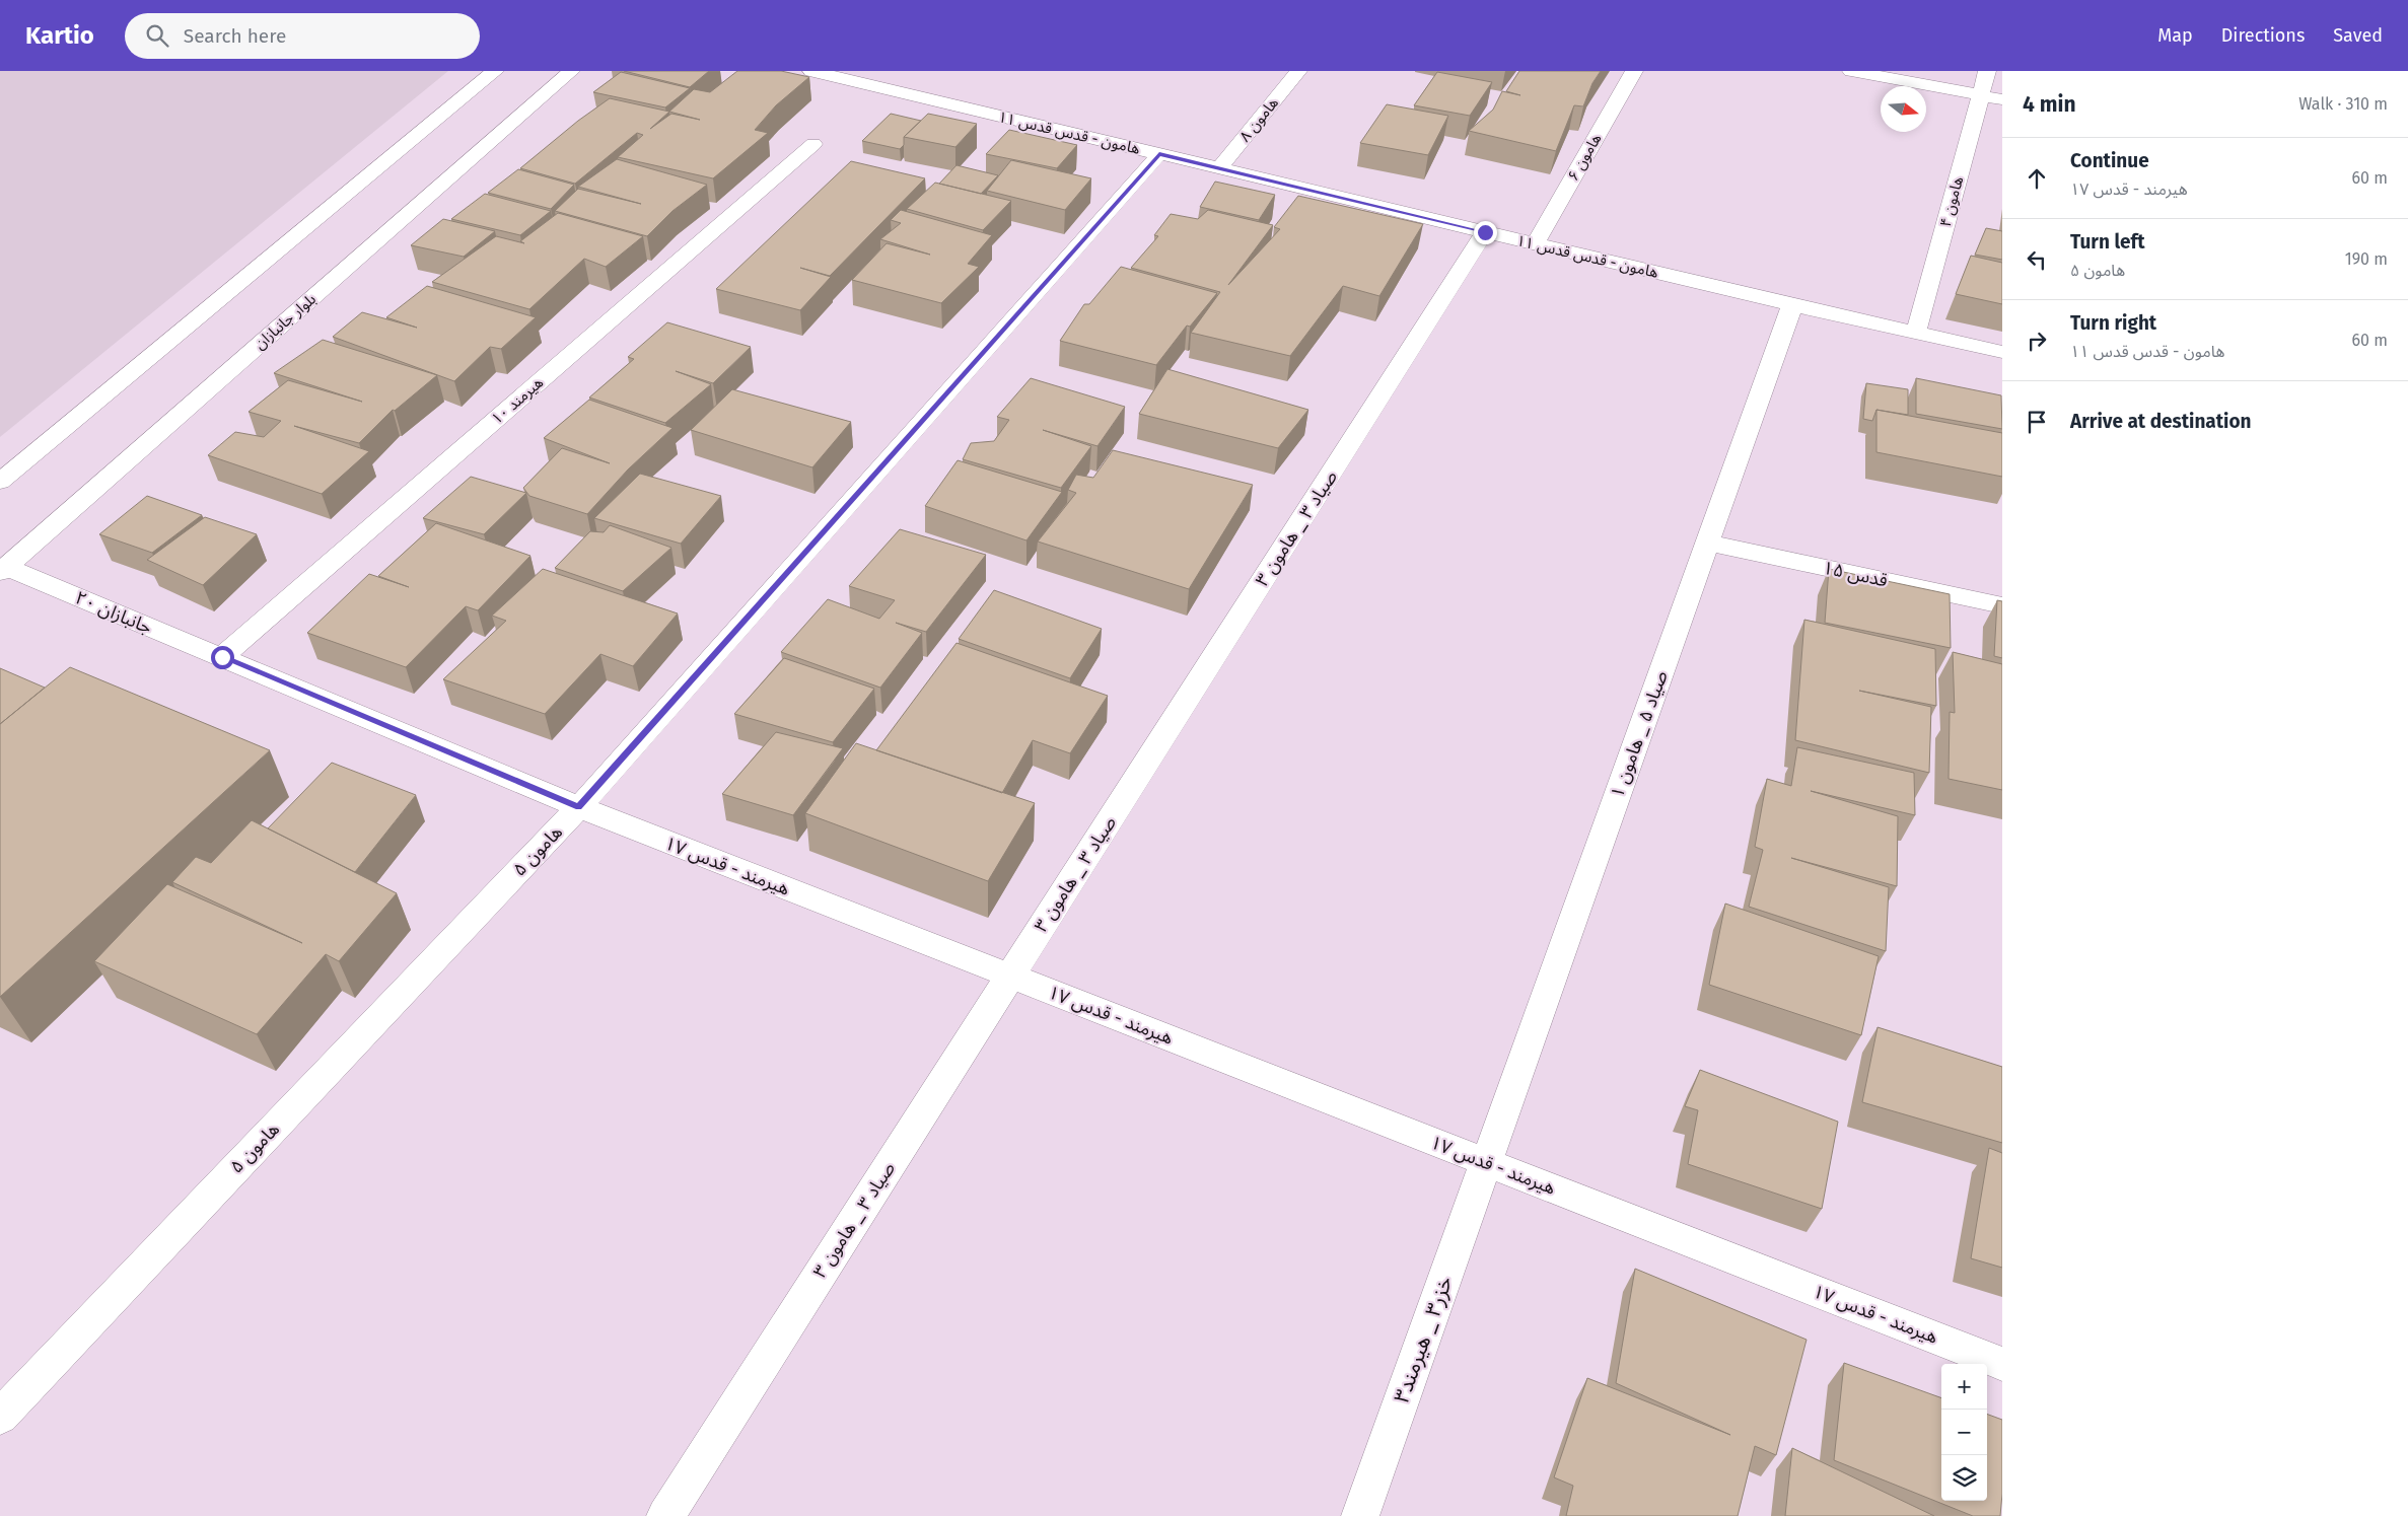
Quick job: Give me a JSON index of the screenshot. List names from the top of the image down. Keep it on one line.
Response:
{"streets":{"street":["هامون ۸","هامون - قدس قدس ۱۱","هامون ۶","هامون ۴","بلوار جانبازان","هیرمند ۱۰","صیاد ۳ _ هامون ۳","قدس ۱۵","جانبازان ۲۰","صیاد ۵ _ هامون ۱","هامون ۵","هیرمند - قدس ۱۷","خزر۳ _ هیرمند۳"]},"crossings":[["هامون ۸","هامون - قدس قدس ۱۱"],["هامون - قدس قدس ۱۱","هامون ۶"],["هامون - قدس قدس ۱۱","هامون ۴"],["هامون - قدس قدس ۱۱","صیاد ۳ _ هامون ۳"],["هامون - قدس قدس ۱۱","صیاد ۵ _ هامون ۱"],["هامون - قدس قدس ۱۱","هامون ۵"],["بلوار جانبازان","جانبازان ۲۰"],["هیرمند ۱۰","جانبازان ۲۰"],["هیرمند ۱۰","هیرمند - قدس ۱۷"],["صیاد ۳ _ هامون ۳","هیرمند - قدس ۱۷"],["قدس ۱۵","صیاد ۵ _ هامون ۱"],["جانبازان ۲۰","هیرمند - قدس ۱۷"],["صیاد ۵ _ هامون ۱","هیرمند - قدس ۱۷"],["صیاد ۵ _ هامون ۱","خزر۳ _ هیرمند۳"],["هامون ۵","هیرمند - قدس ۱۷"],["هیرمند - قدس ۱۷","خزر۳ _ هیرمند۳"]],"north":"right","page":{"header":"Kartio","search":"Search here","nav":["Map","Directions","Saved"],"heading":["4 min","Walk · 310 m"],"list":[["Continue","هیرمند - قدس ۱۷","60 m"],["Turn left","هامون ۵","190 m"],["Turn right","هامون - قدس قدس ۱۱","60 m"],"Arrive at destination"],"map_buttons":["+","−"]}}
